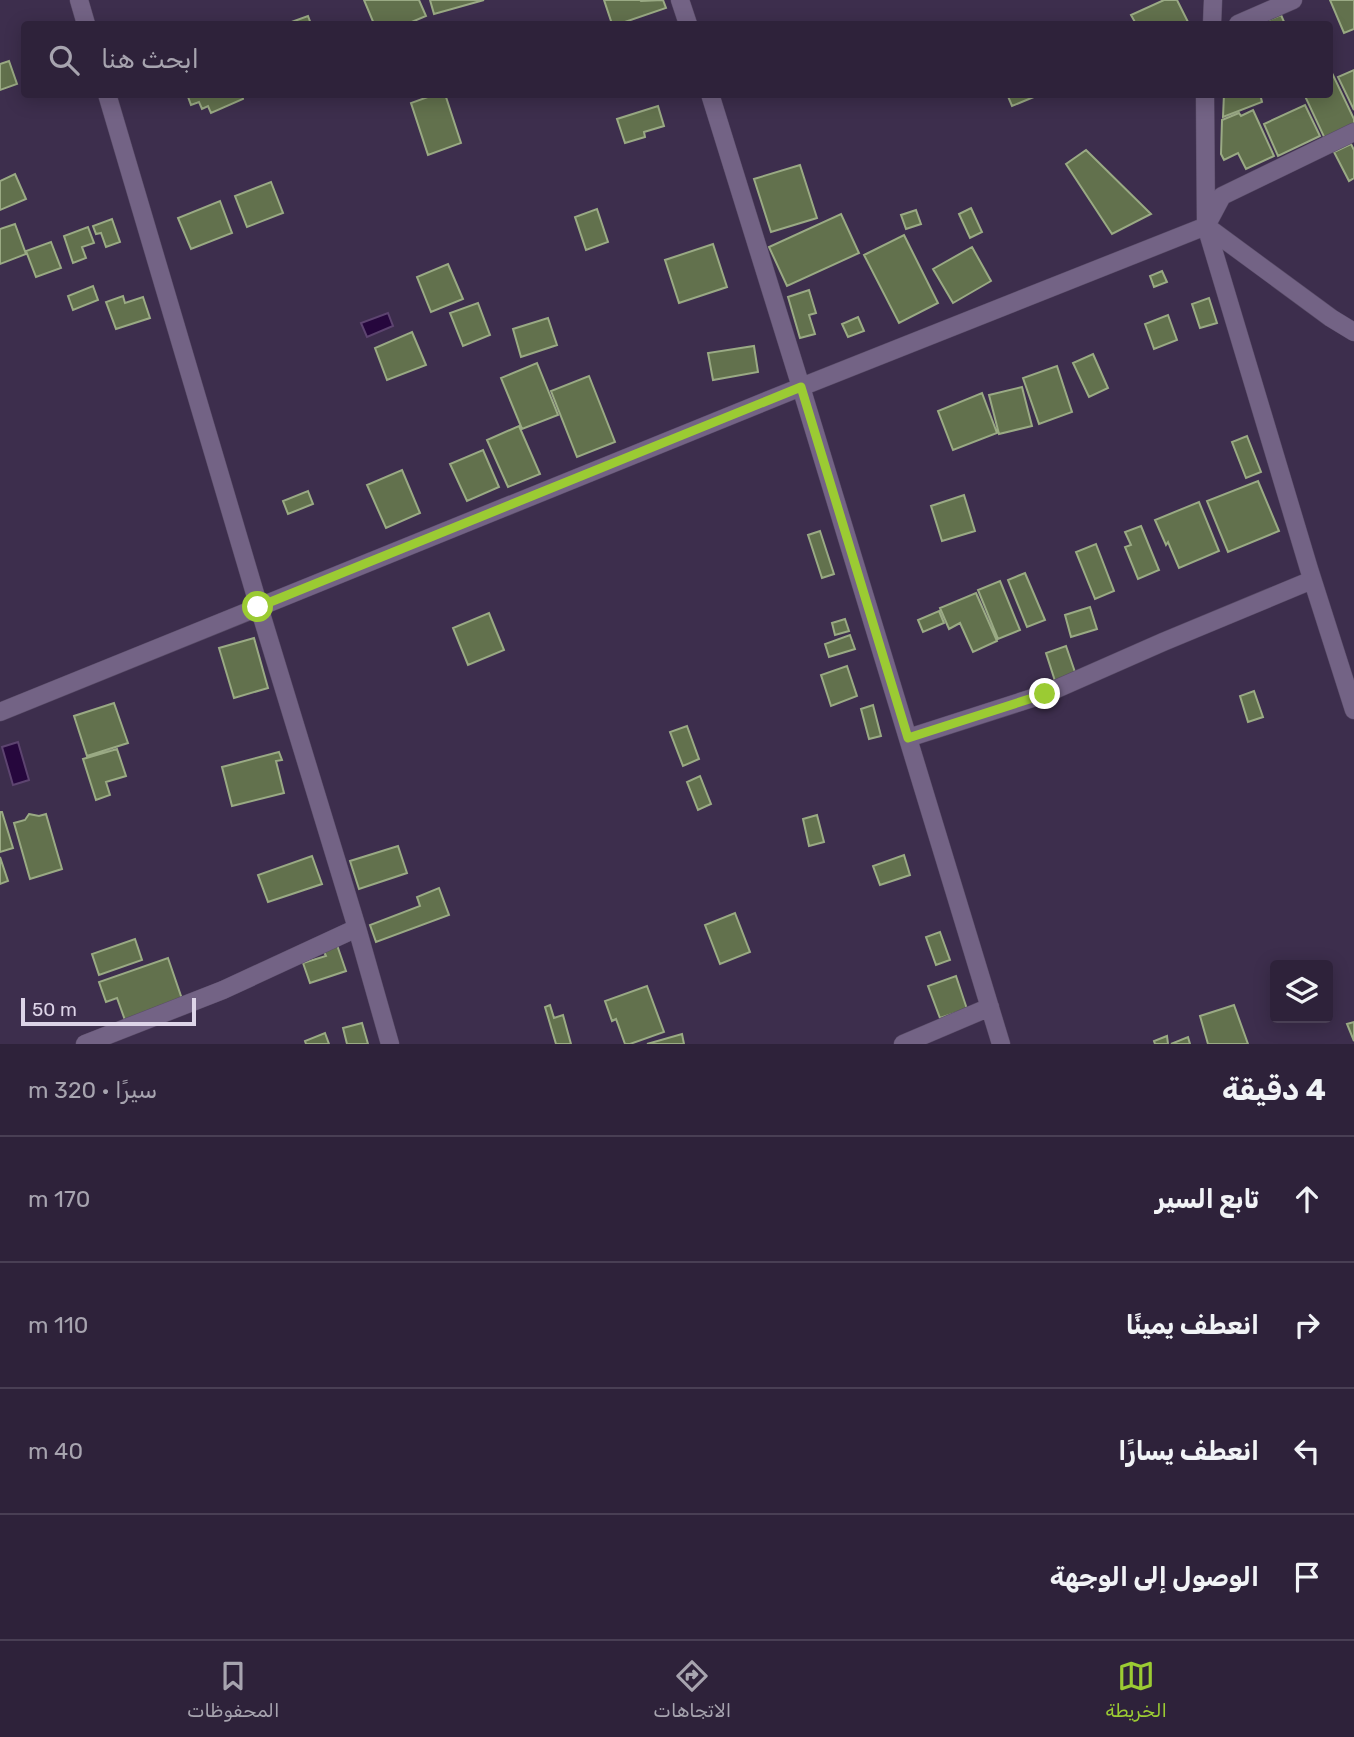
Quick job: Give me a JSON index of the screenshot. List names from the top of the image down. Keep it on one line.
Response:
{"scale_bar":"50 m","page":{"search":"ابحث هنا","scale":"50 m","heading":["4 دقيقة","سيرًا · 320 m"],"list":[["تابع السير","170 m"],["انعطف يمينًا","110 m"],["انعطف يسارًا","40 m"],"الوصول إلى الوجهة"],"nav":["الخريطة","الاتجاهات","المحفوظات"]}}
